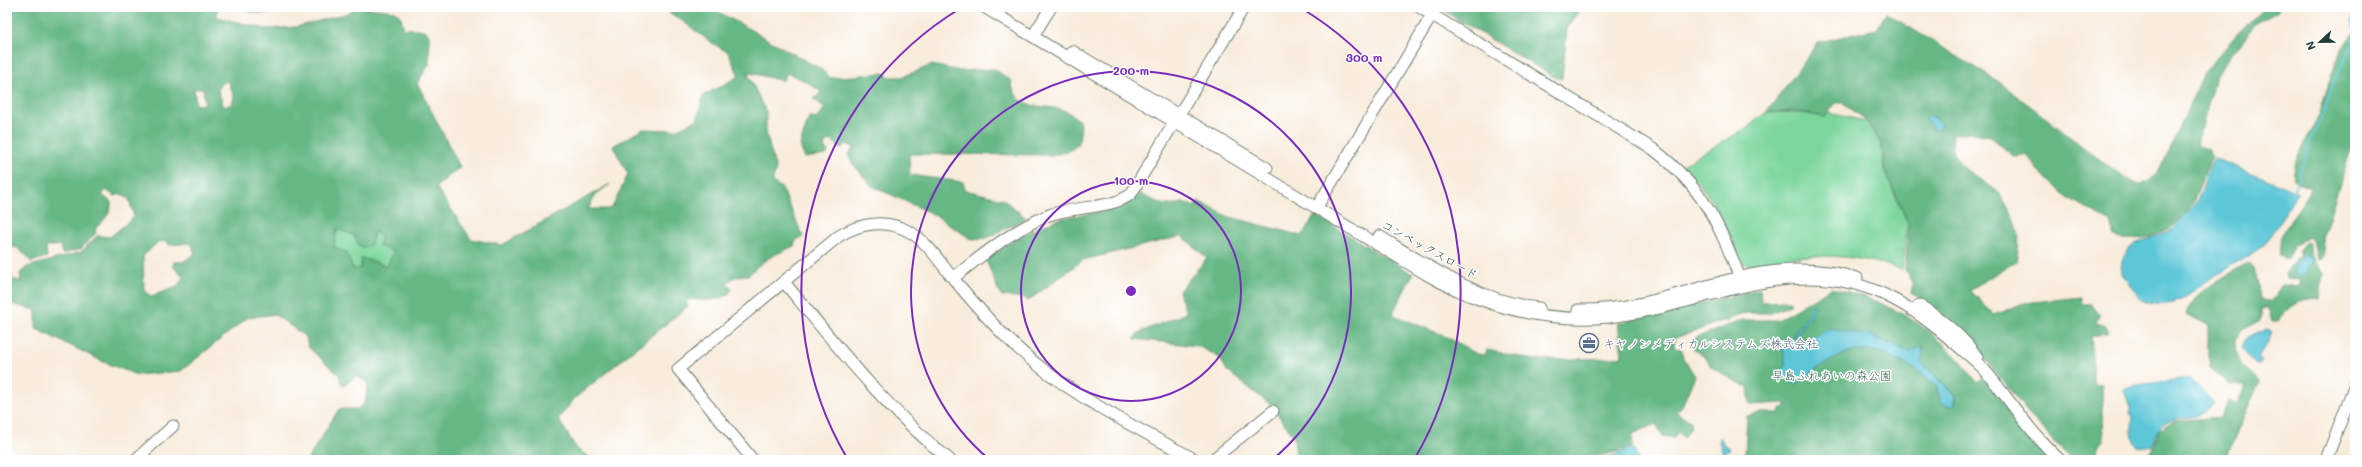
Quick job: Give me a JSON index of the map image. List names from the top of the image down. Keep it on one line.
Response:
{"streets":{"street":["コンベックスロード"]},"parks":["早島ふれあいの森公園"],"places":{"office":["キヤノンメディカルシステムズ株式会社"]},"north":"left","rings":["300 m","200 m","100 m"]}
